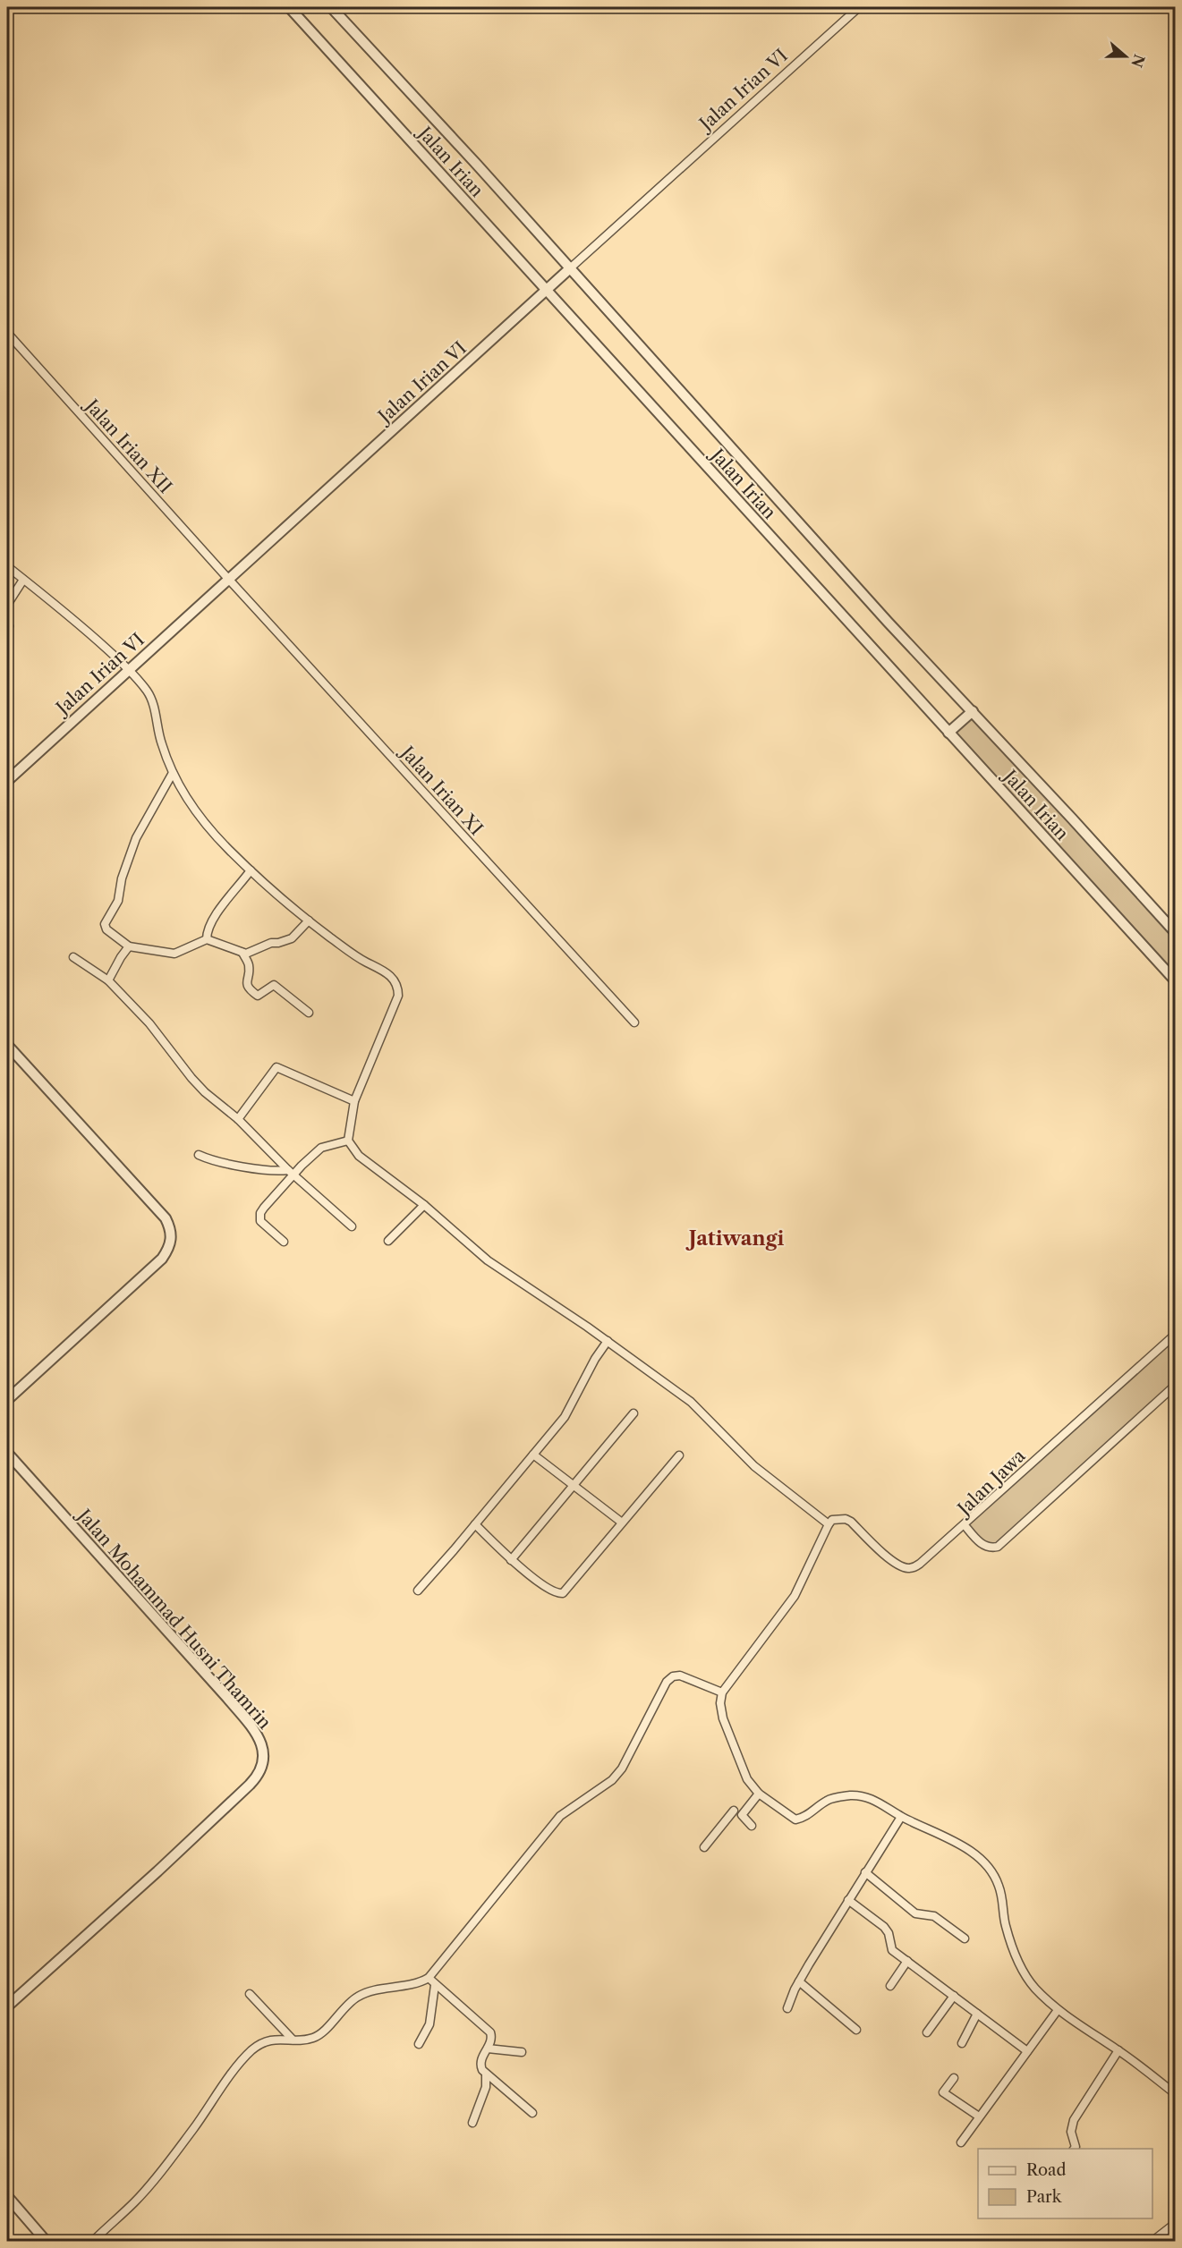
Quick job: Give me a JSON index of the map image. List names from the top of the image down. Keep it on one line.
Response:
{"streets":{"street":["Jalan Irian VI","Jalan Irian","Jalan Irian XII","Jalan Irian XI","Jalan Jawa","Jalan Mohammad Husni Thamrin"]},"crossings":[["Jalan Irian VI","Jalan Irian"],["Jalan Irian VI","Jalan Irian XII"],["Jalan Irian VI","Jalan Irian XI"],["Jalan Irian XII","Jalan Irian XI"]],"districts":["Jatiwangi"],"legend":["Road","Park"],"north":"right"}
